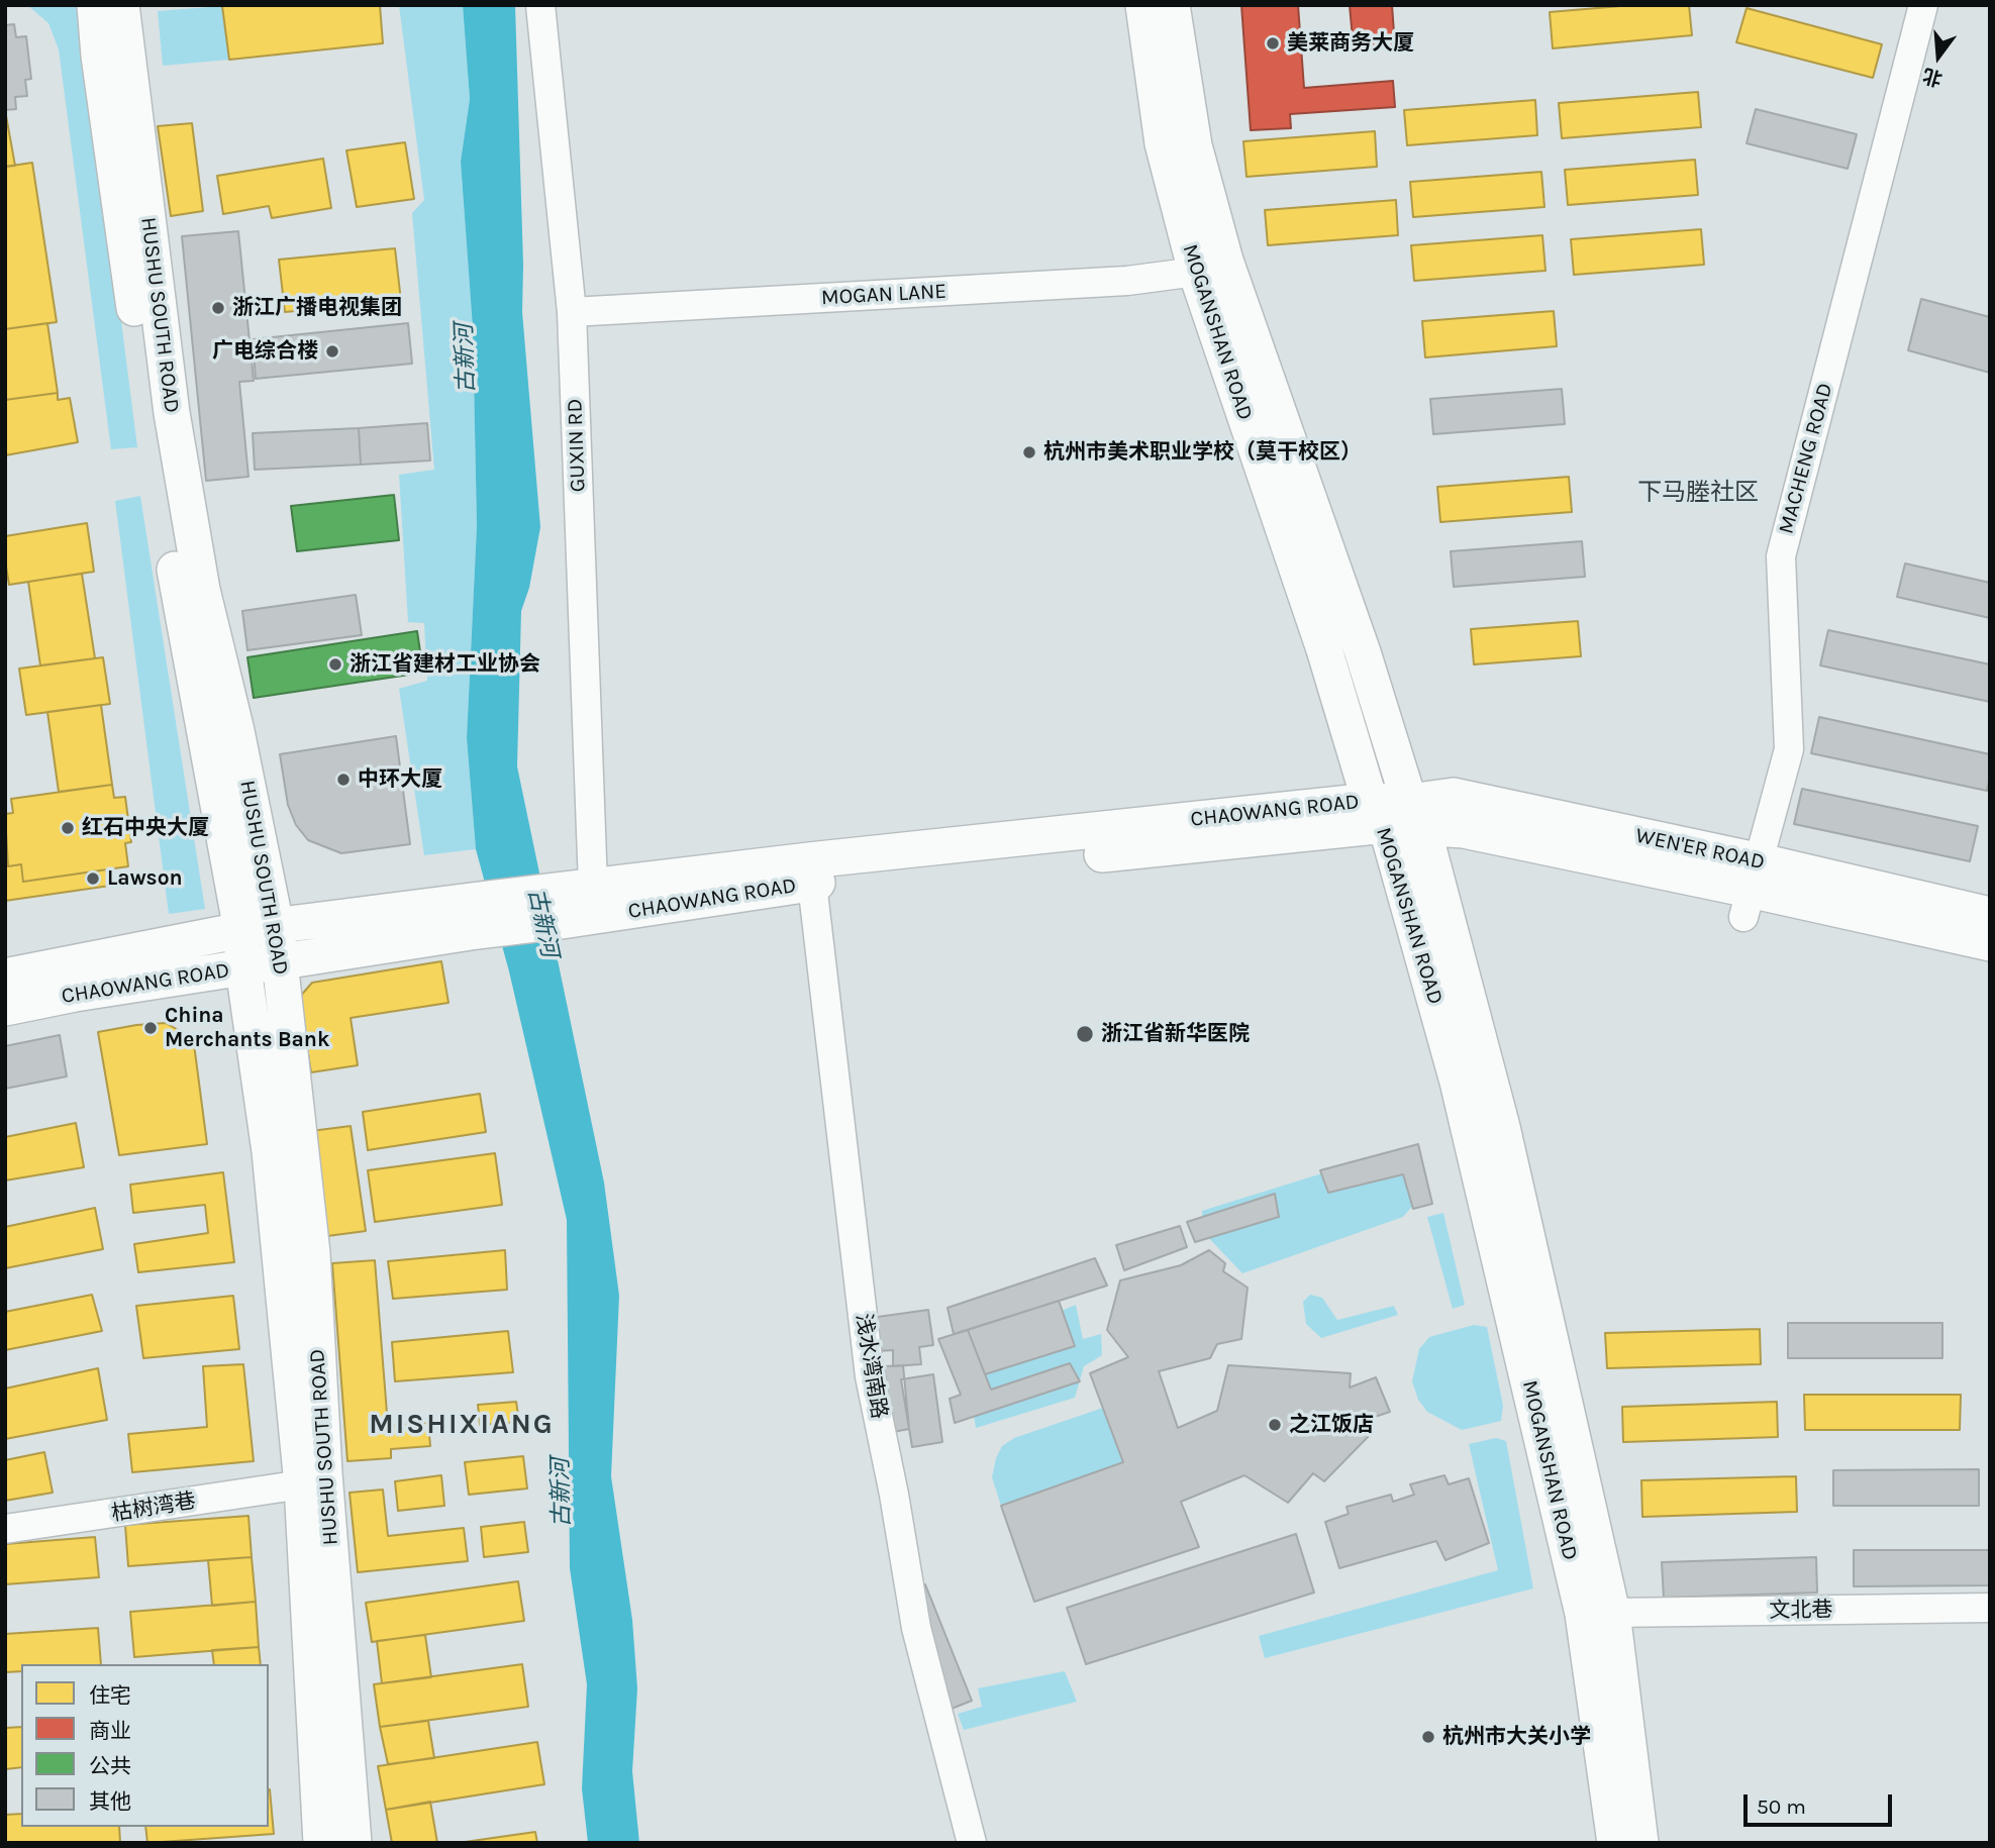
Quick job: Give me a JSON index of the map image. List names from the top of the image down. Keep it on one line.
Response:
{"streets":{"main road":["HUSHU SOUTH ROAD","MOGANSHAN ROAD","CHAOWANG ROAD","WEN'ER ROAD"],"street":["MOGAN LANE","GUXIN RD","MACHENG ROAD","浅水湾南路","枯树湾巷","文北巷"]},"crossings":[["MOGAN LANE","MOGANSHAN ROAD"],["MOGAN LANE","GUXIN RD"],["HUSHU SOUTH ROAD","CHAOWANG ROAD"],["HUSHU SOUTH ROAD","枯树湾巷"],["MOGANSHAN ROAD","CHAOWANG ROAD"],["MOGANSHAN ROAD","WEN'ER ROAD"],["MOGANSHAN ROAD","文北巷"],["GUXIN RD","CHAOWANG ROAD"],["MACHENG ROAD","WEN'ER ROAD"],["CHAOWANG ROAD","WEN'ER ROAD"],["CHAOWANG ROAD","浅水湾南路"]],"districts":["下马塍社区","MISHIXIANG"],"water":["古新河"],"places":["美莱商务大厦","浙江广播电视集团","广电综合楼","杭州市美术职业学校（莫干校区）","浙江省建材工业协会","中环大厦","红石中央大厦","Lawson","China Merchants Bank","浙江省新华医院","之江饭店","杭州市大关小学"],"legend":["住宅","商业","公共","其他"],"scale_bar":"50 m","north":"bottom"}
